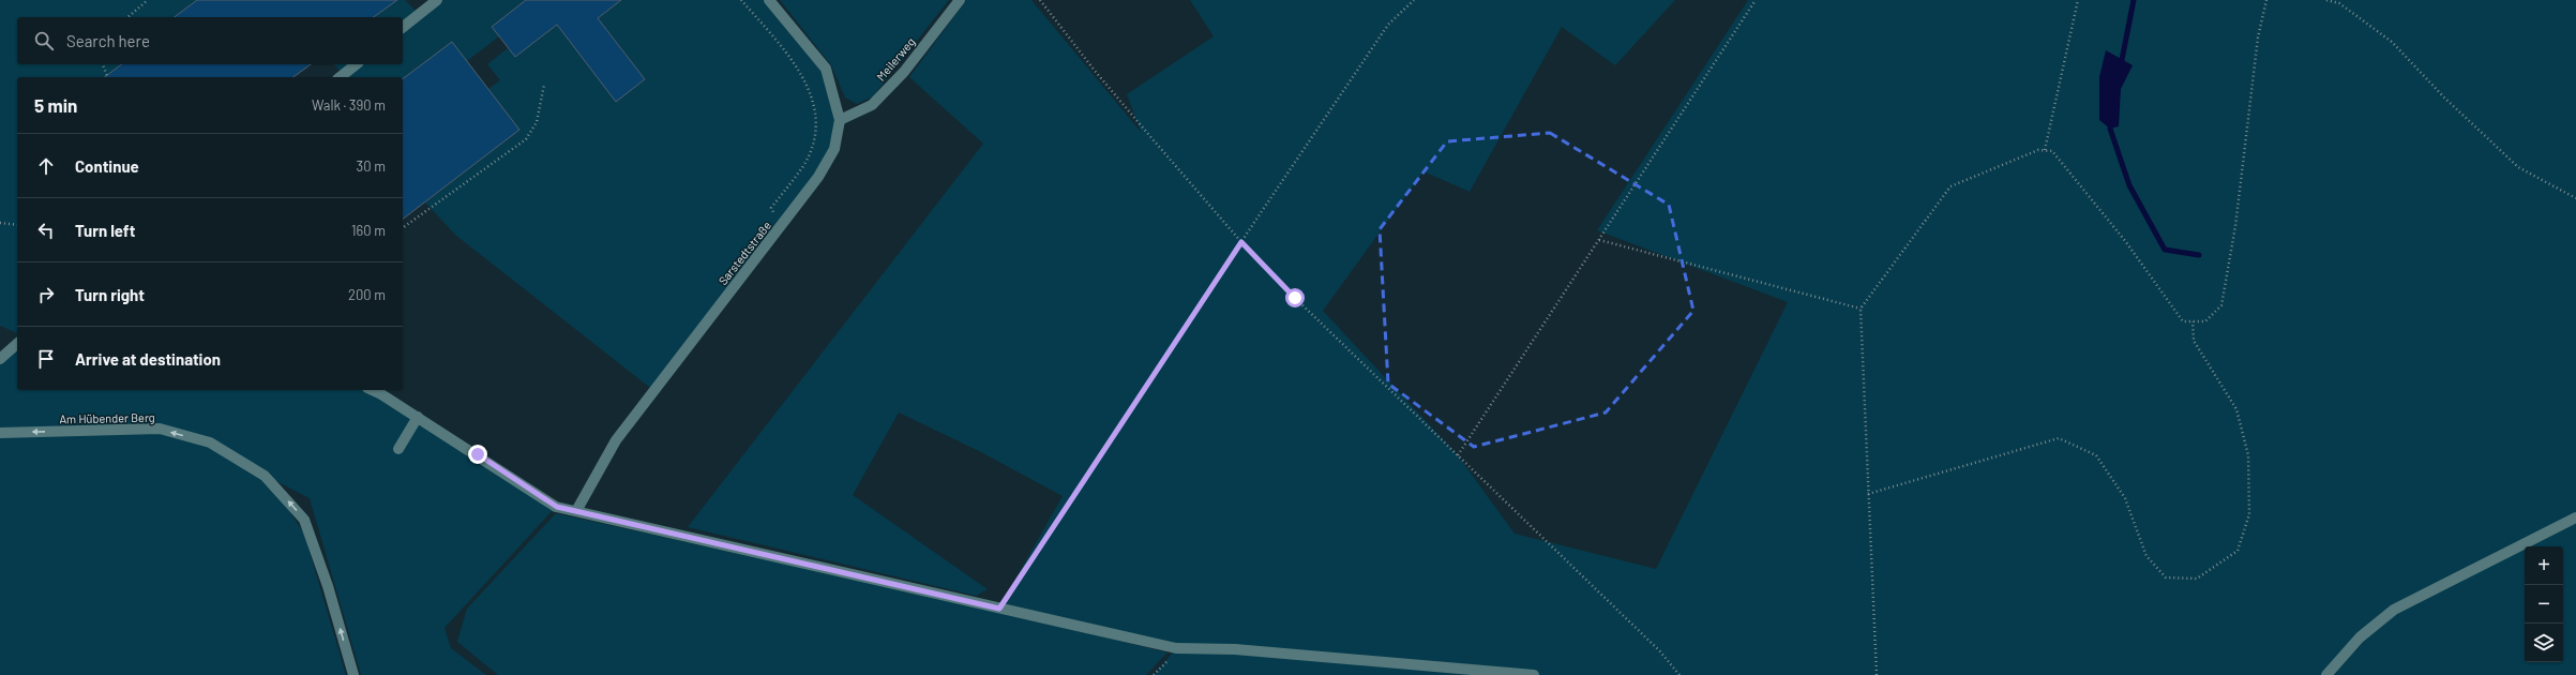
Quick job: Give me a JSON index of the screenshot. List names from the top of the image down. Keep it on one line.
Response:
{"streets":{"street":["Meilerweg","Sarstedtstraße","Am Hübender Berg"]},"crossings":[["Meilerweg","Sarstedtstraße"]],"one_way":["Am Hübender Berg"],"page":{"search":"Search here","heading":["5 min","Walk · 390 m"],"list":[["Continue","30 m"],["Turn left","160 m"],["Turn right","200 m"],"Arrive at destination"],"map_buttons":["+","−"]}}
